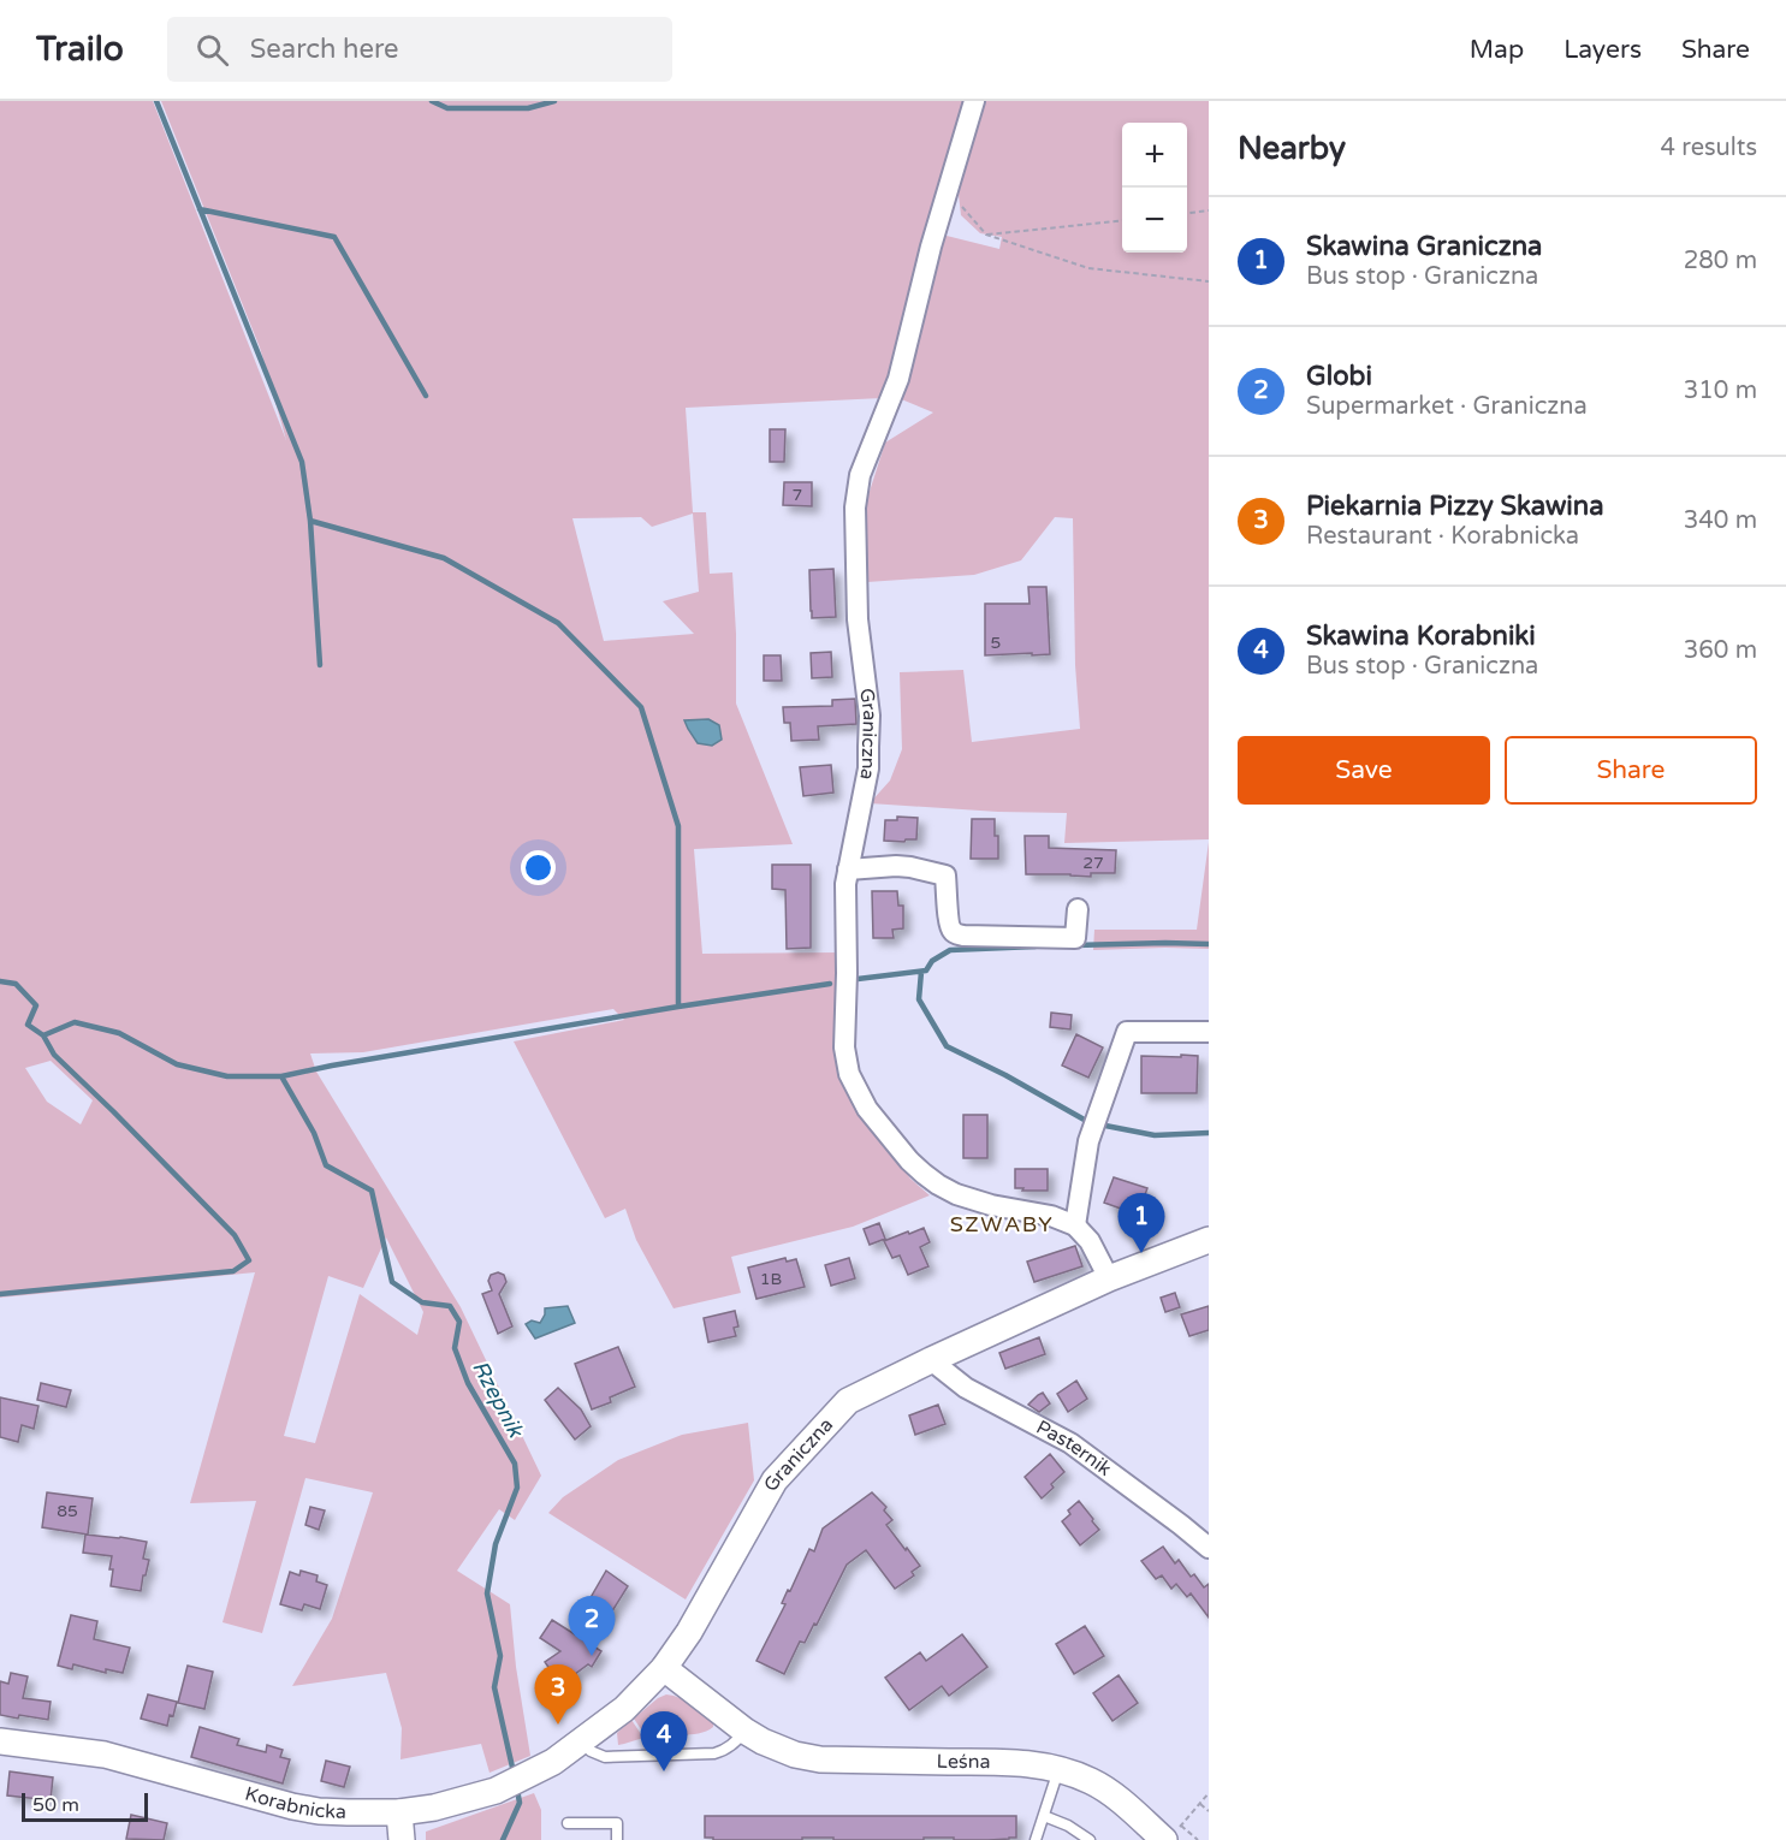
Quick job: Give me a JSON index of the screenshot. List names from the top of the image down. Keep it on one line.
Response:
{"streets":{"street":["Graniczna","Pasternik","Leśna","Korabnicka"]},"crossings":[["Graniczna","Pasternik"],["Graniczna","Leśna"],["Graniczna","Korabnicka"]],"districts":["SZWABY"],"water":["Rzepnik"],"house_numbers":["7","5","27","1B","85"],"scale_bar":"50 m","page":{"header":"Trailo","search":"Search here","nav":["Map","Layers","Share"],"heading":["Nearby","4 results"],"map_buttons":["+","−"],"list":[{"mark":"1","name":"Skawina Graniczna","note":"Bus stop · Graniczna","value":"280 m"},{"mark":"2","name":"Globi","note":"Supermarket · Graniczna","value":"310 m"},{"mark":"3","name":"Piekarnia Pizzy Skawina","note":"Restaurant · Korabnicka","value":"340 m"},{"mark":"4","name":"Skawina Korabniki","note":"Bus stop · Graniczna","value":"360 m"}],"buttons":["Save","Share"],"pins":["1","2","3","4"],"scale":"50 m"}}
